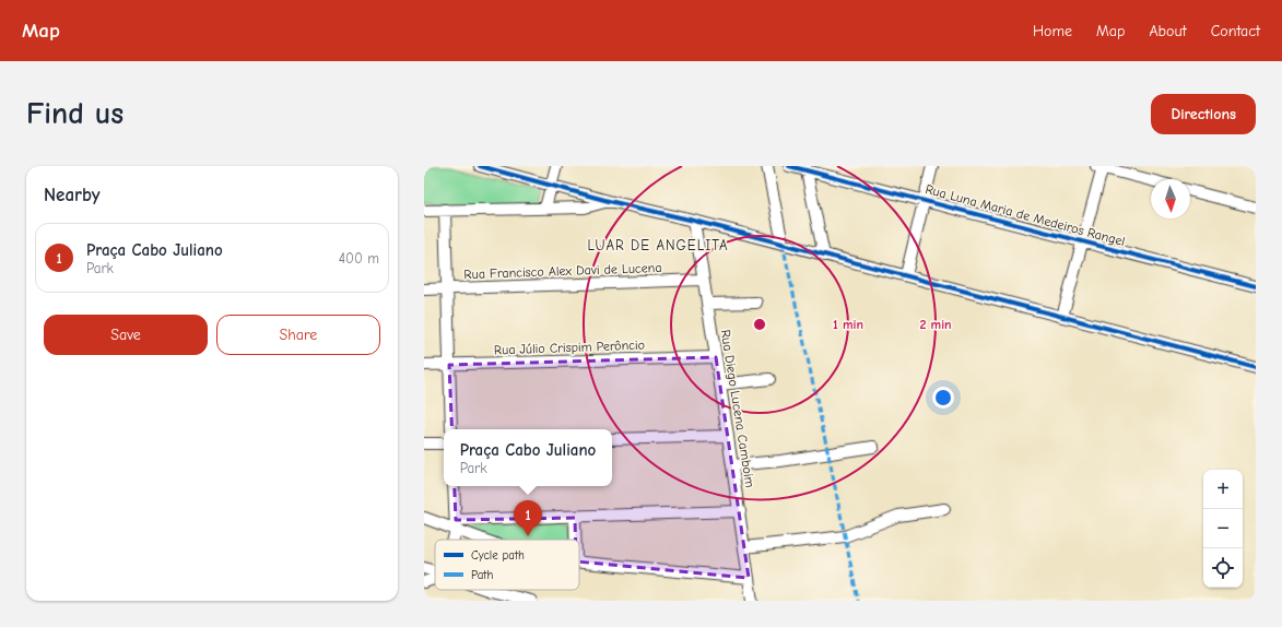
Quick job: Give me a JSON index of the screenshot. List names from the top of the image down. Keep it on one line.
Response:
{"streets":{"street":["Rua Luna Maria de Medeiros Rangel","Rua Francisco Alex Davi de Lucena","Rua Júlio Crispim Perôncio","Rua Diego Lucena Camboim"]},"crossings":[["Rua Francisco Alex Davi de Lucena","Rua Diego Lucena Camboim"],["Rua Júlio Crispim Perôncio","Rua Diego Lucena Camboim"]],"districts":["LUAR DE ANGELITA"],"legend":["Cycle path","Path"],"north":"bottom","page":{"header":"Map","nav":["Home","Map","About","Contact"],"buttons":["Directions",["Save","Share"]],"title":"Find us","heading":"Nearby","list":[{"mark":"1","name":"Praça Cabo Juliano","note":"Park","value":"400 m"}],"popup":["Praça Cabo Juliano","Park"],"map_buttons":["+","−"],"pins":"1"},"rings":["1 min","2 min"]}
